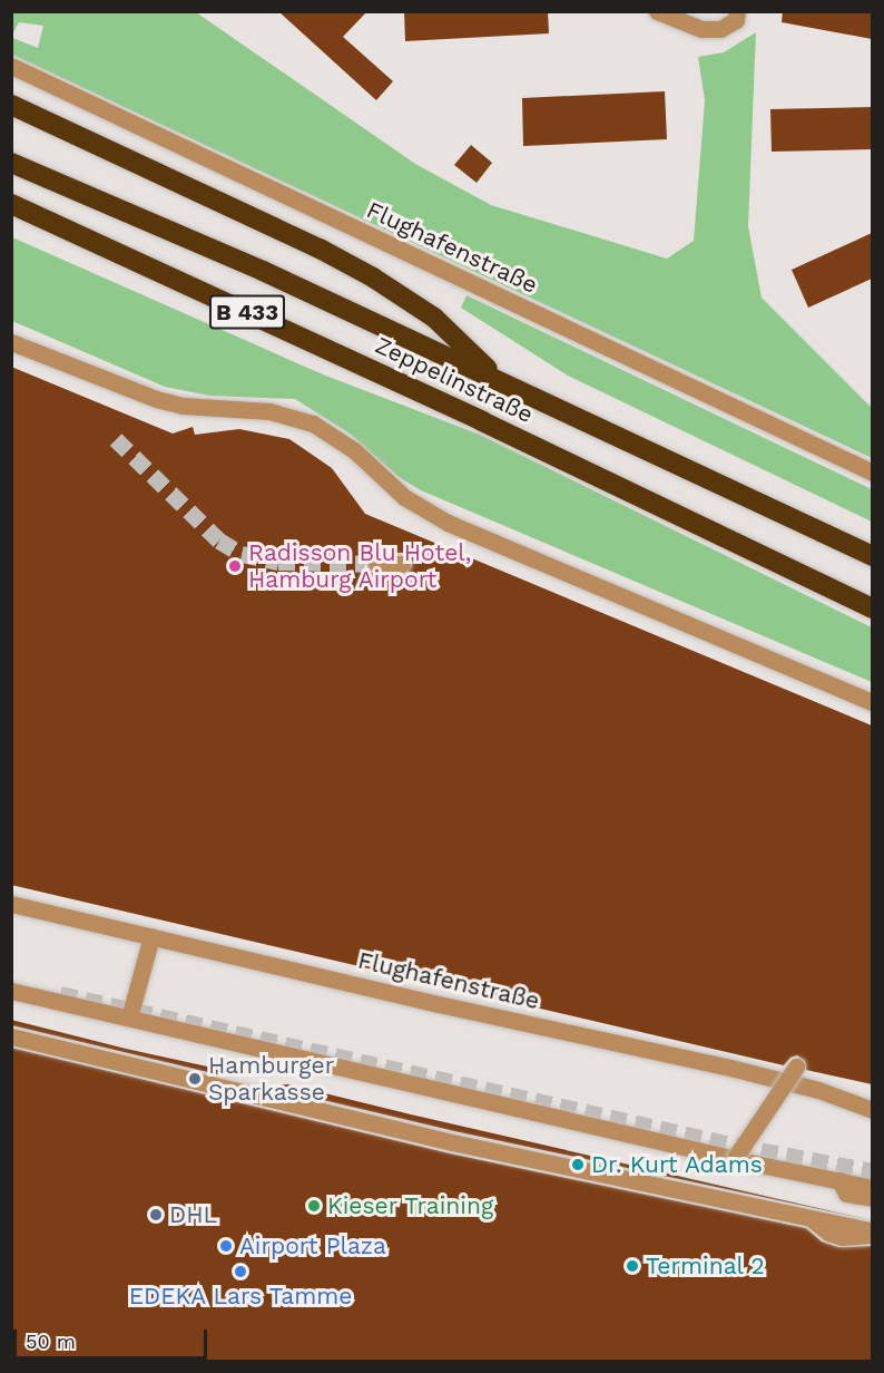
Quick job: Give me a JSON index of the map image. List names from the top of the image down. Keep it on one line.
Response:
{"streets":{"highway":["B 433","Zeppelinstraße"],"street":["Flughafenstraße"]},"places":["Radisson Blu Hotel, Hamburg Airport","Hamburger Sparkasse","Dr. Kurt Adams","Kieser Training","DHL","Airport Plaza","Terminal 2","EDEKA Lars Tamme"],"scale_bar":"50 m"}
